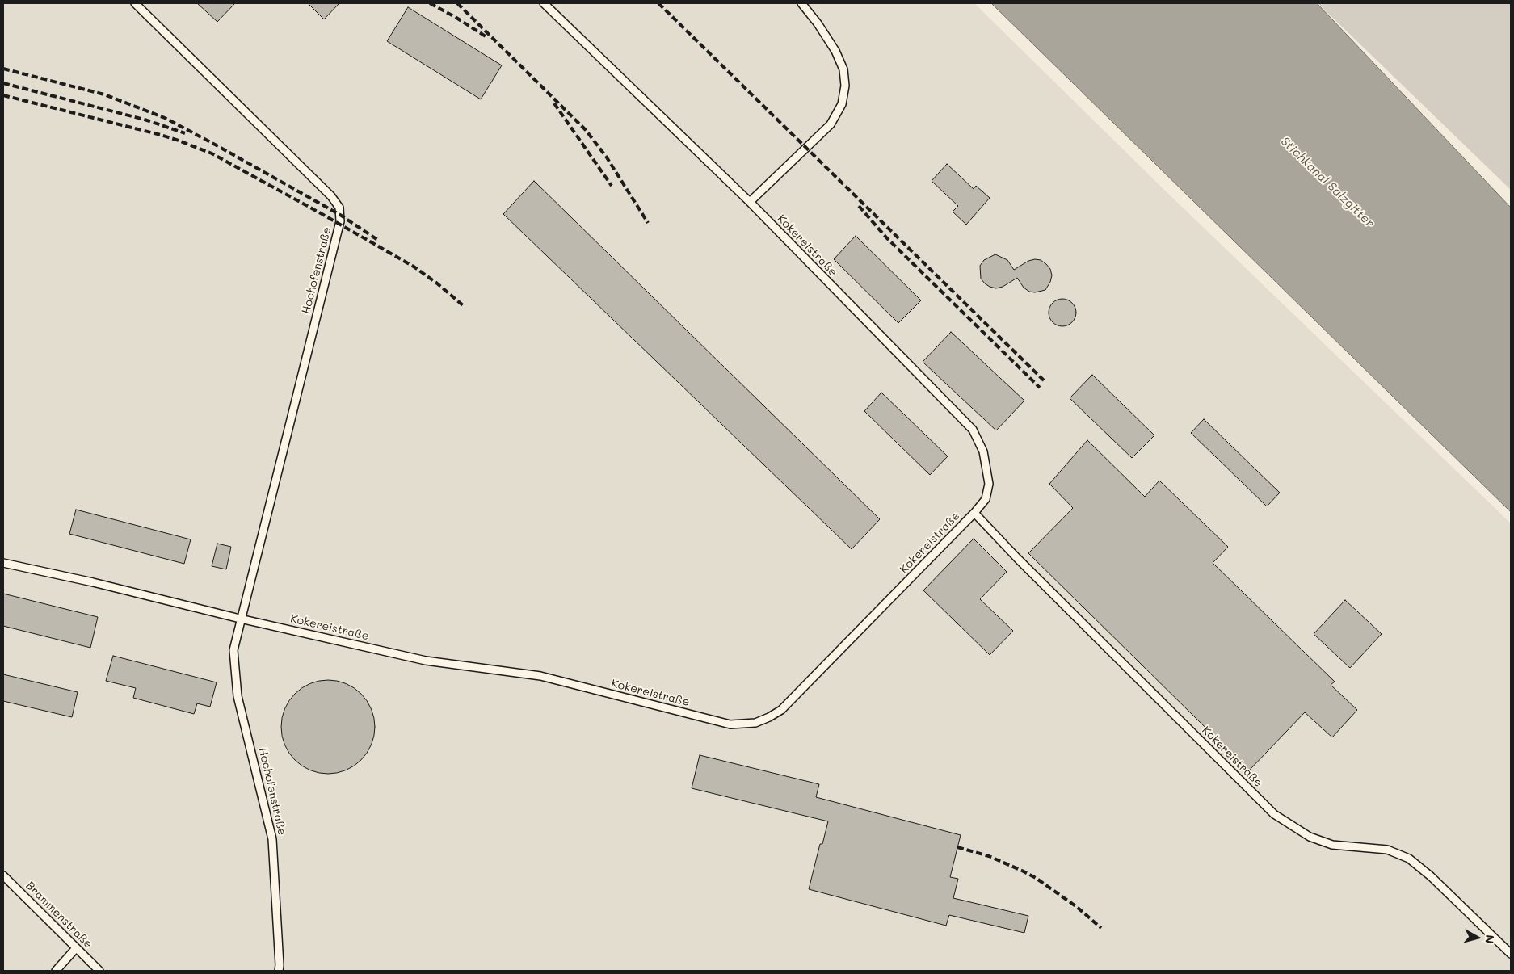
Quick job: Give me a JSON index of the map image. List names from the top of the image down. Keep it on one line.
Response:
{"streets":{"lane":["Kokereistraße","Hochofenstraße","Brammenstraße"]},"crossings":[["Kokereistraße","Hochofenstraße"]],"water":["Stichkanal Salzgitter"],"north":"right"}
